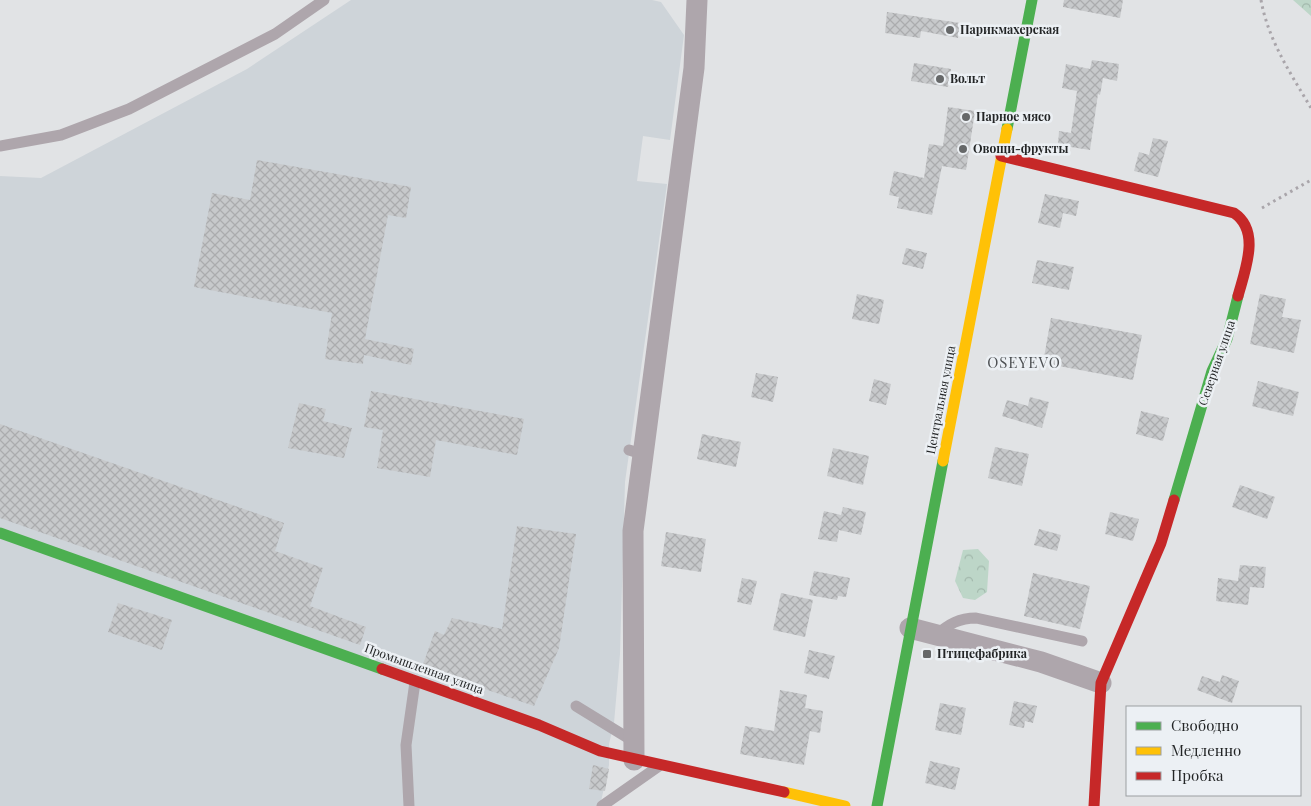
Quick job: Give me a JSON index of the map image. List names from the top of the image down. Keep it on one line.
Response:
{"streets":{"street":["Северная улица","Центральная улица","Промышленная улица"]},"districts":["OSEYEVO"],"places":{"other":["Парикмахерская","Вольт","Парное мясо","Овощи-фрукты"],"transit":["Птицефабрика"]},"legend":["Свободно","Медленно","Пробка"]}
